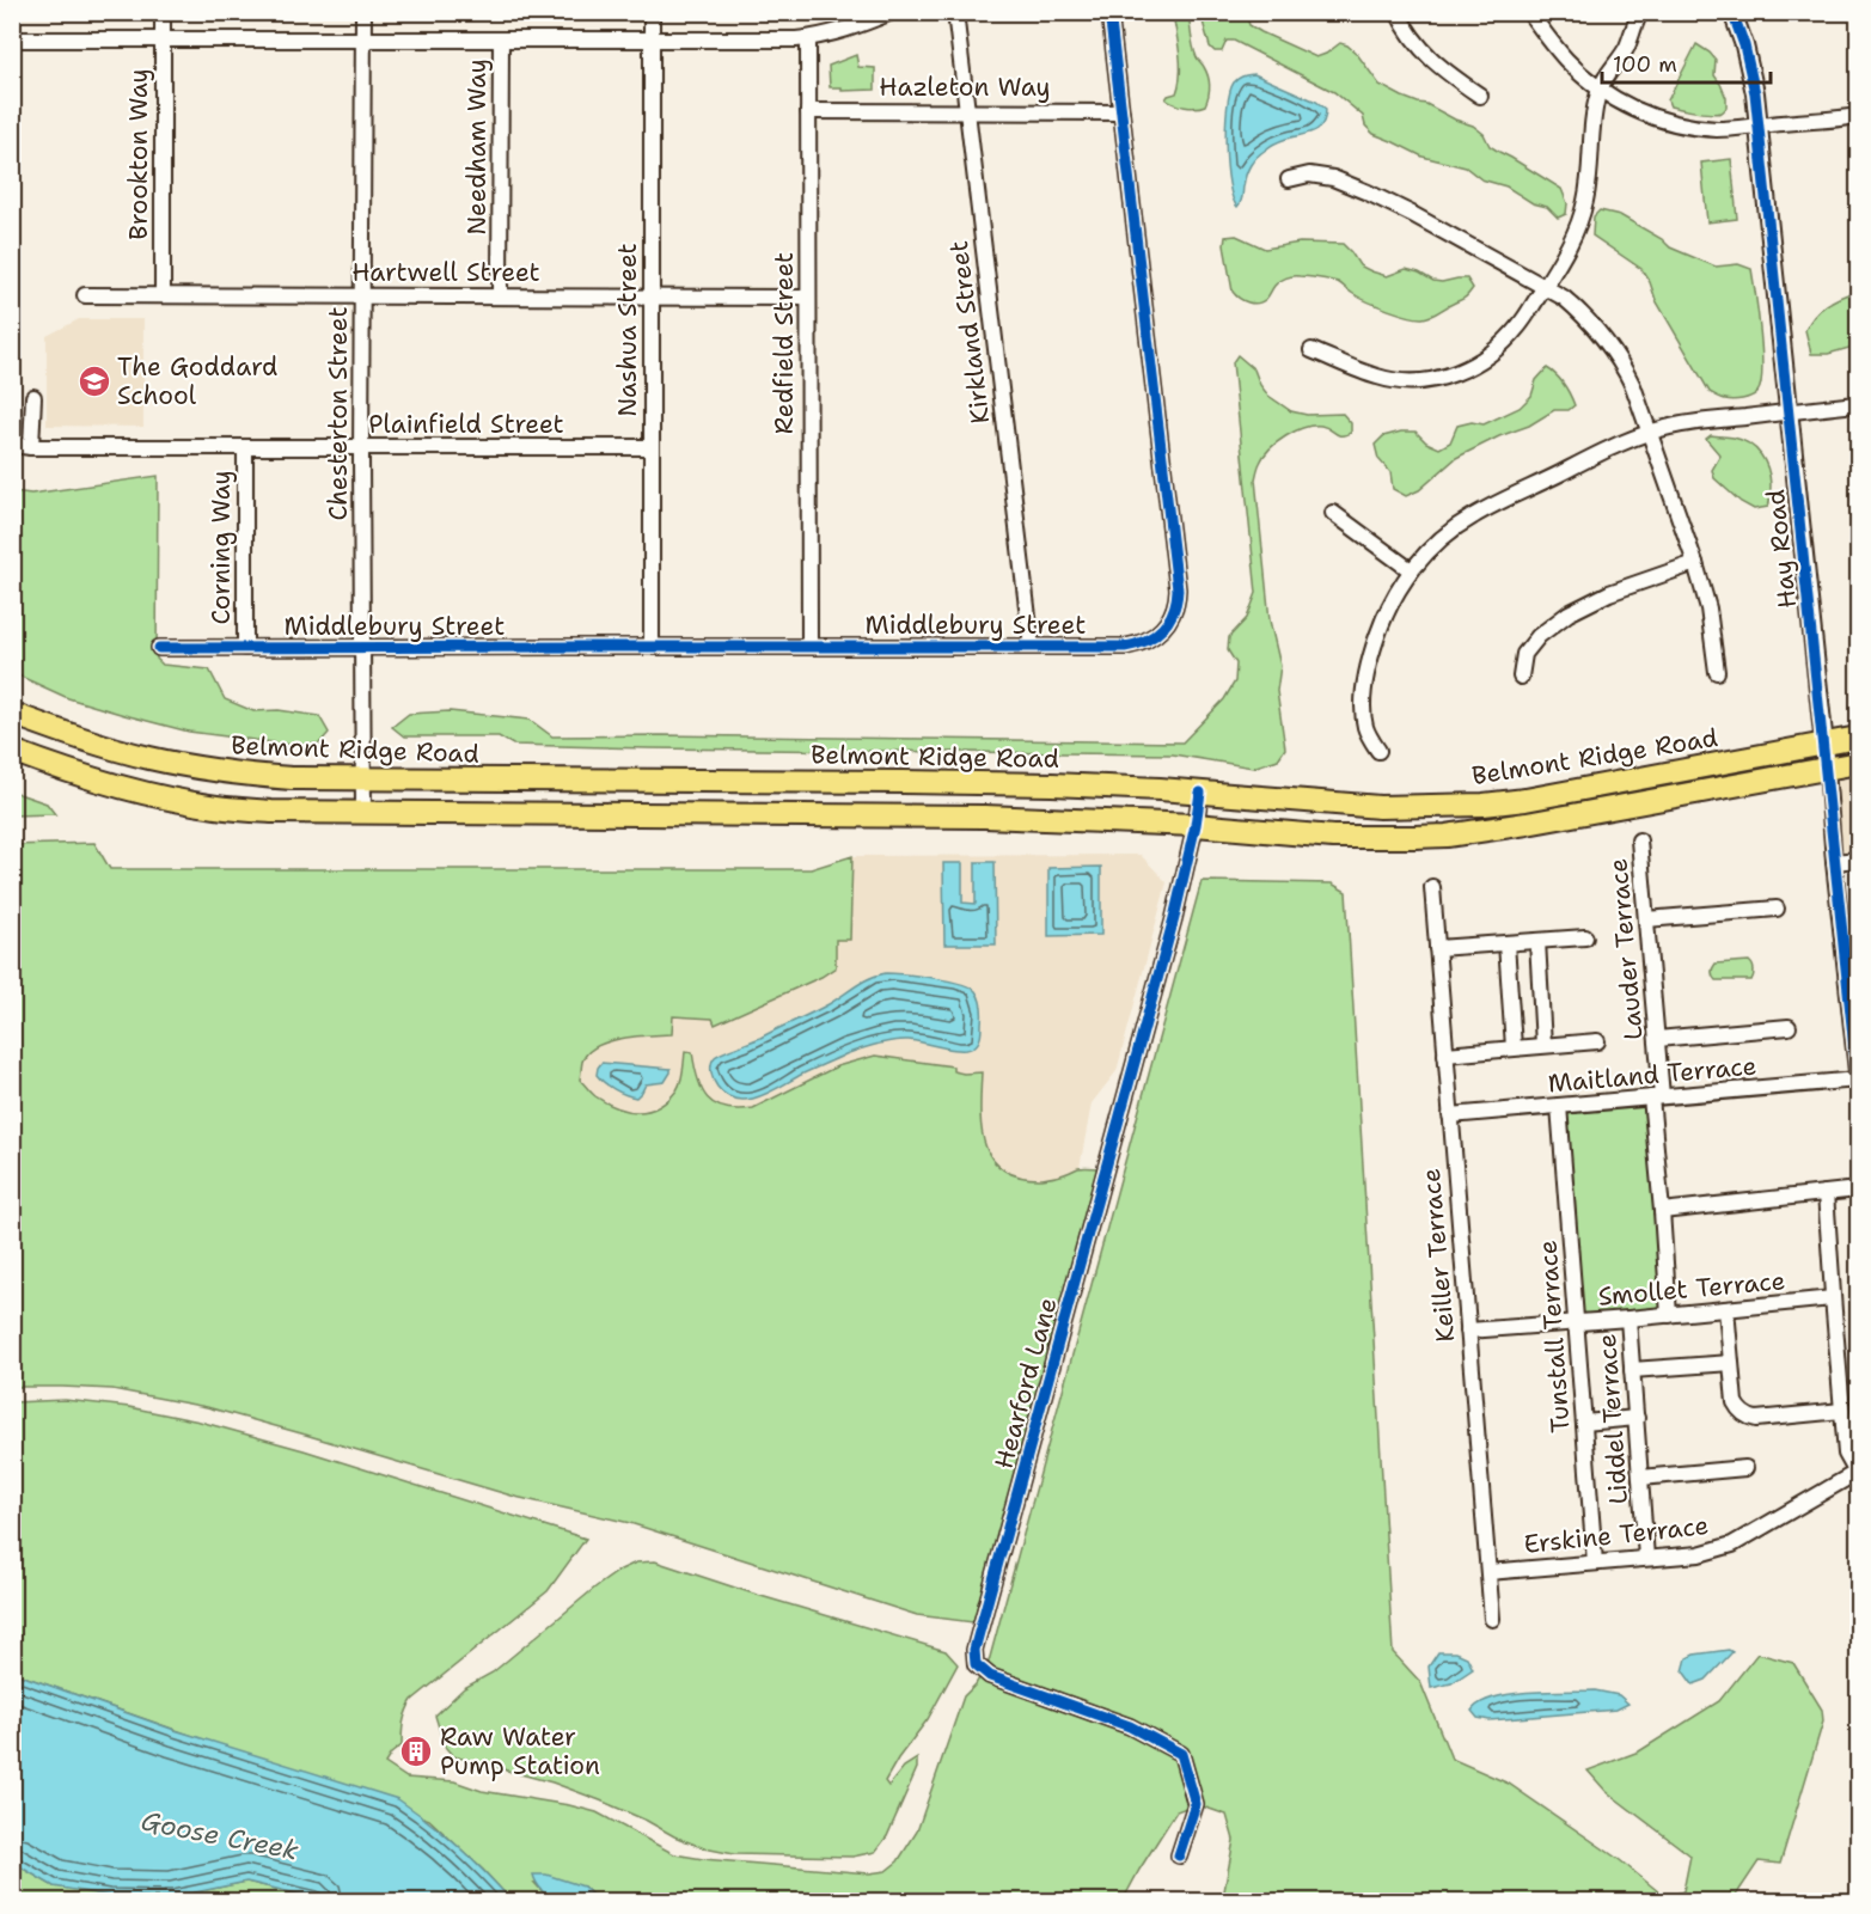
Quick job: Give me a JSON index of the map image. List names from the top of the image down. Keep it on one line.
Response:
{"streets":{"main road":["Belmont Ridge Road"],"street":["Hazleton Way","Needham Way","Brookton Way","Hartwell Street","Nashua Street","Kirkland Street","Redfield Street","Chesterton Street","Plainfield Street","Corning Way","Hay Road","Middlebury Street","Lauder Terrace","Maitland Terrace","Keiller Terrace","Smollet Terrace","Tunstall Terrace","Hearford Lane","Liddel Terrace","Erskine Terrace"]},"crossings":[["Hazleton Way","Kirkland Street"],["Hazleton Way","Redfield Street"],["Hazleton Way","Middlebury Street"],["Needham Way","Hartwell Street"],["Brookton Way","Hartwell Street"],["Hartwell Street","Nashua Street"],["Hartwell Street","Redfield Street"],["Hartwell Street","Chesterton Street"],["Nashua Street","Plainfield Street"],["Nashua Street","Middlebury Street"],["Kirkland Street","Middlebury Street"],["Redfield Street","Middlebury Street"],["Chesterton Street","Plainfield Street"],["Chesterton Street","Middlebury Street"],["Chesterton Street","Belmont Ridge Road"],["Plainfield Street","Corning Way"],["Corning Way","Middlebury Street"],["Hay Road","Belmont Ridge Road"],["Hay Road","Maitland Terrace"],["Belmont Ridge Road","Hearford Lane"],["Lauder Terrace","Maitland Terrace"],["Lauder Terrace","Smollet Terrace"],["Maitland Terrace","Keiller Terrace"],["Maitland Terrace","Tunstall Terrace"],["Keiller Terrace","Smollet Terrace"],["Keiller Terrace","Erskine Terrace"],["Smollet Terrace","Tunstall Terrace"],["Smollet Terrace","Liddel Terrace"],["Tunstall Terrace","Erskine Terrace"],["Liddel Terrace","Erskine Terrace"]],"water":["Goose Creek"],"places":{"school or university":["The Goddard School"],"building":["Raw Water Pump Station"]},"scale_bar":"100 m"}
